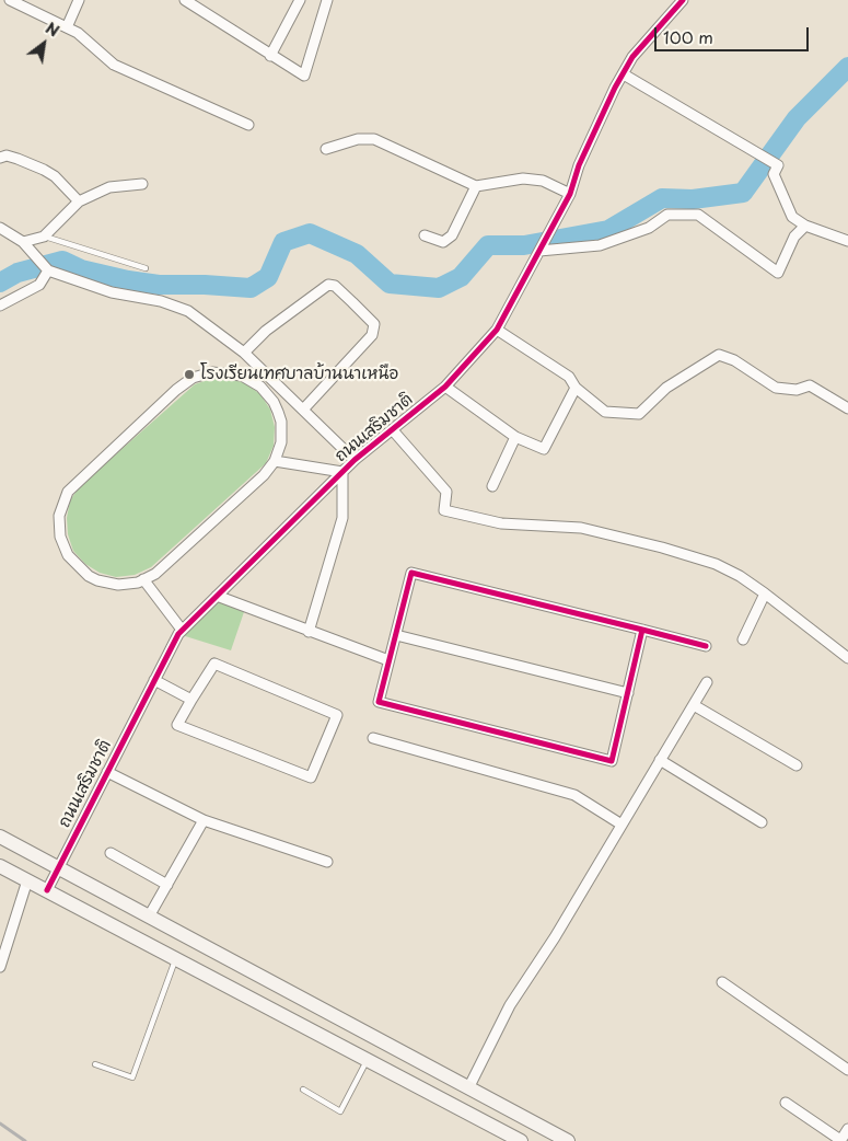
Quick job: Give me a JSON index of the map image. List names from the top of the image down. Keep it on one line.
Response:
{"streets":{"street":["ถนนเสริมชาติ"]},"places":["โรงเรียนเทศบาลบ้านนาเหนือ"],"scale_bar":"100 m","north":"top right"}
